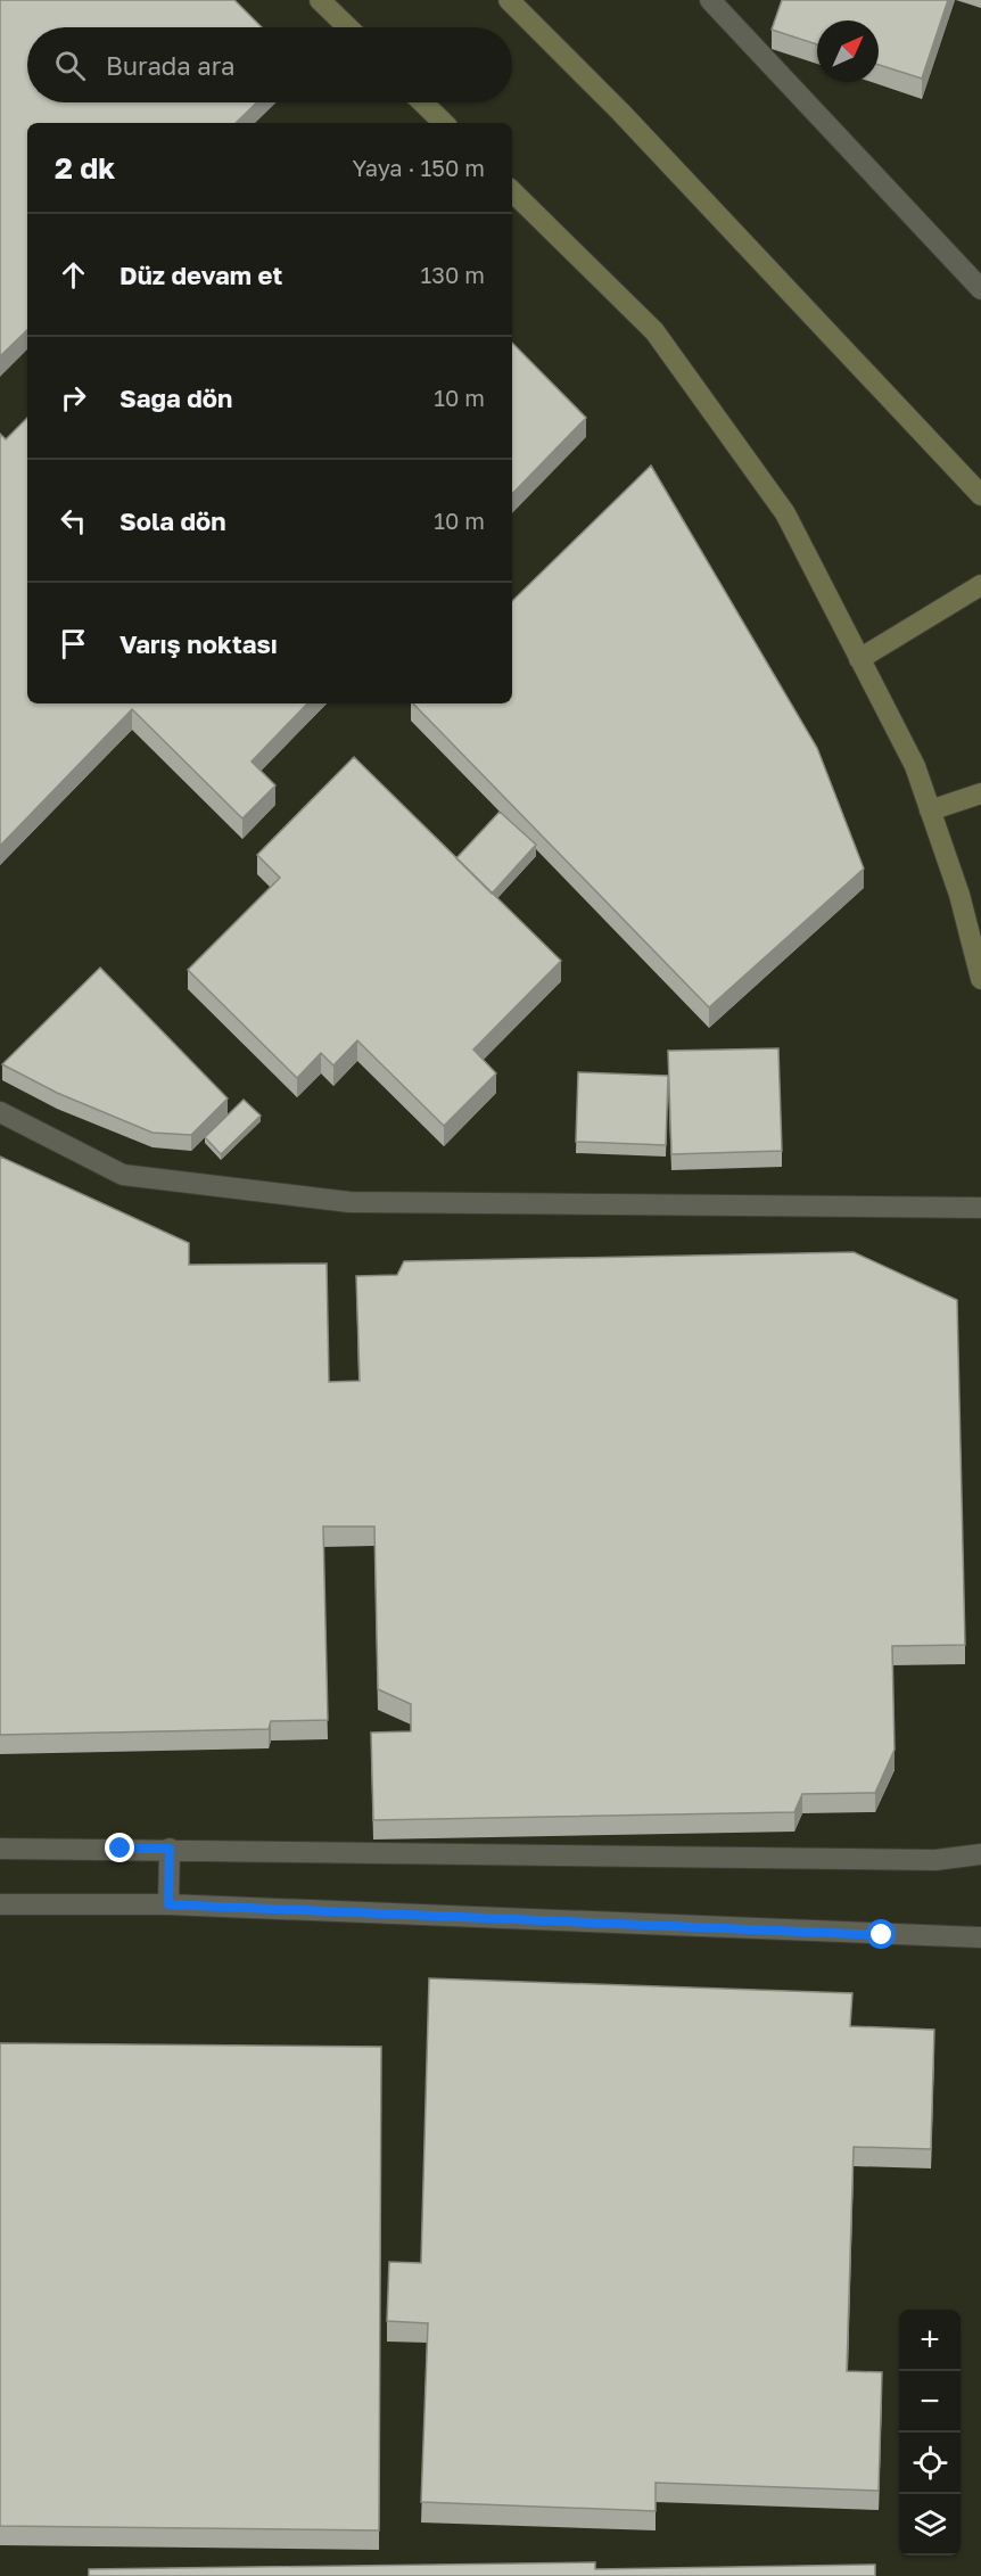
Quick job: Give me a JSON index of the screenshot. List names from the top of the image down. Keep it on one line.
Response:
{"north":"top right","page":{"search":"Burada ara","heading":["2 dk","Yaya · 150 m"],"list":[["Düz devam et","130 m"],["Sağa dön","10 m"],["Sola dön","10 m"],"Varış noktası"],"map_buttons":["+","−"]}}
